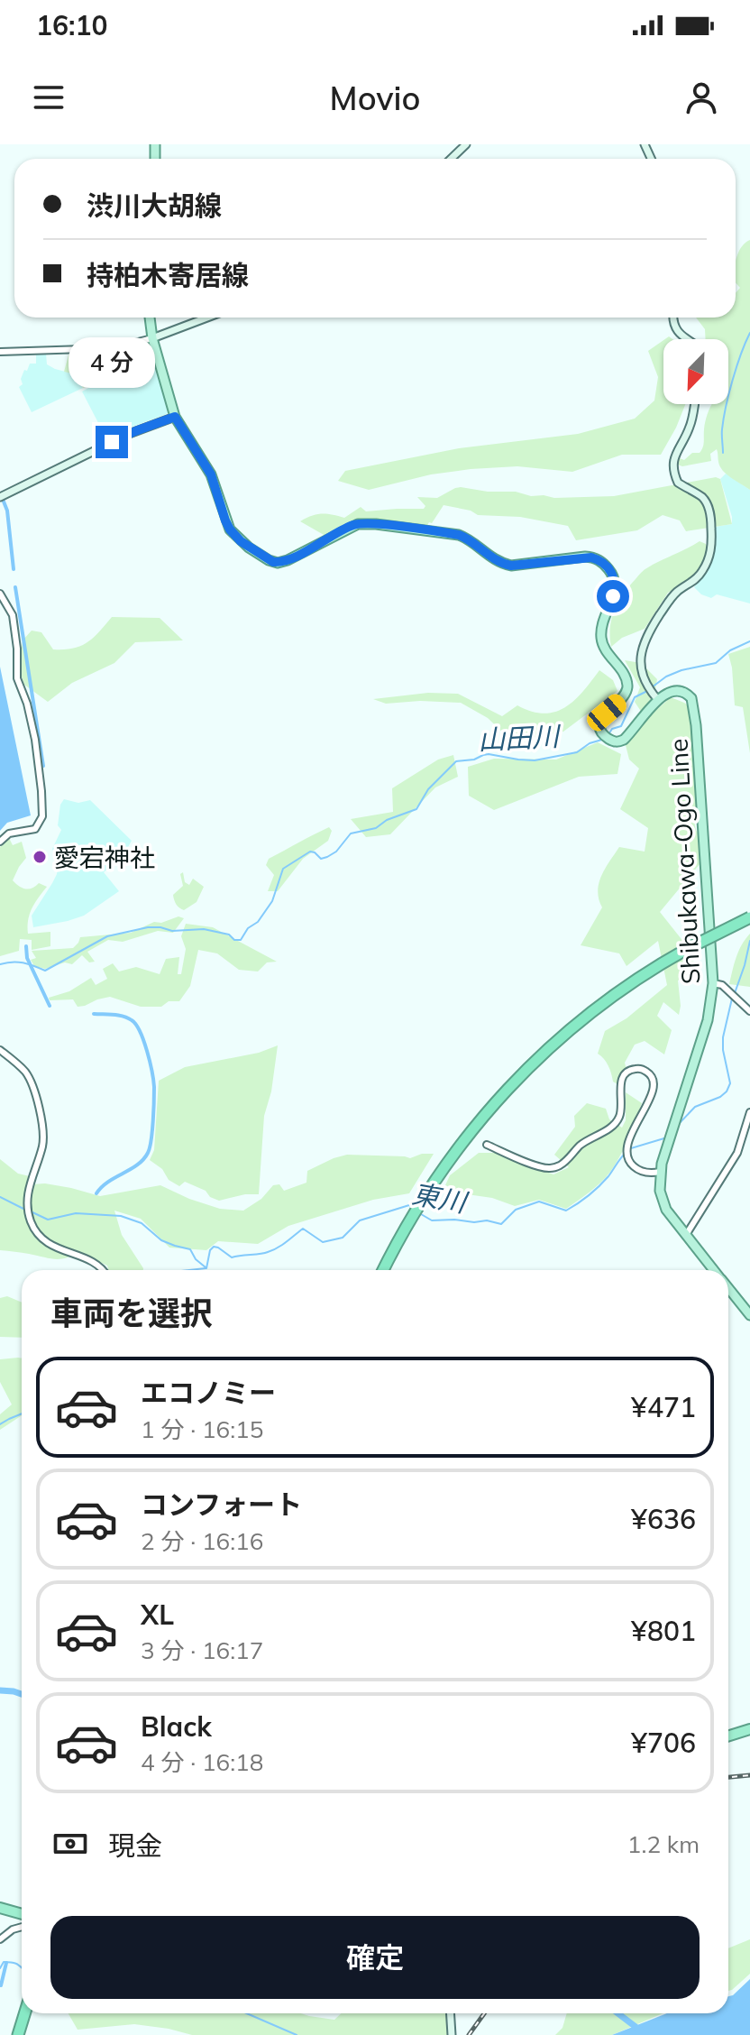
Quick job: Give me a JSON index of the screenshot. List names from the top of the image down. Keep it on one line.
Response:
{"streets":{"main road":["Shibukawa-Ogo Line"]},"water":["山田川","東川"],"places":["愛宕神社"],"north":"bottom left","page":{"status":"16:10","header":"Movio","banner":["渋川大胡線","持柏木寄居線"],"bubble":"4 分","heading":"車両を選択","list":[{"name":"エコノミー","note":"1 分 · 16:15","value":"¥471"},{"name":"コンフォート","note":"2 分 · 16:16","value":"¥636"},{"name":"XL","note":"3 分 · 16:17","value":"¥801"},{"name":"Black","note":"4 分 · 16:18","value":"¥706"}],"pay":["現金","1.2 km"],"buttons":"確定"}}
